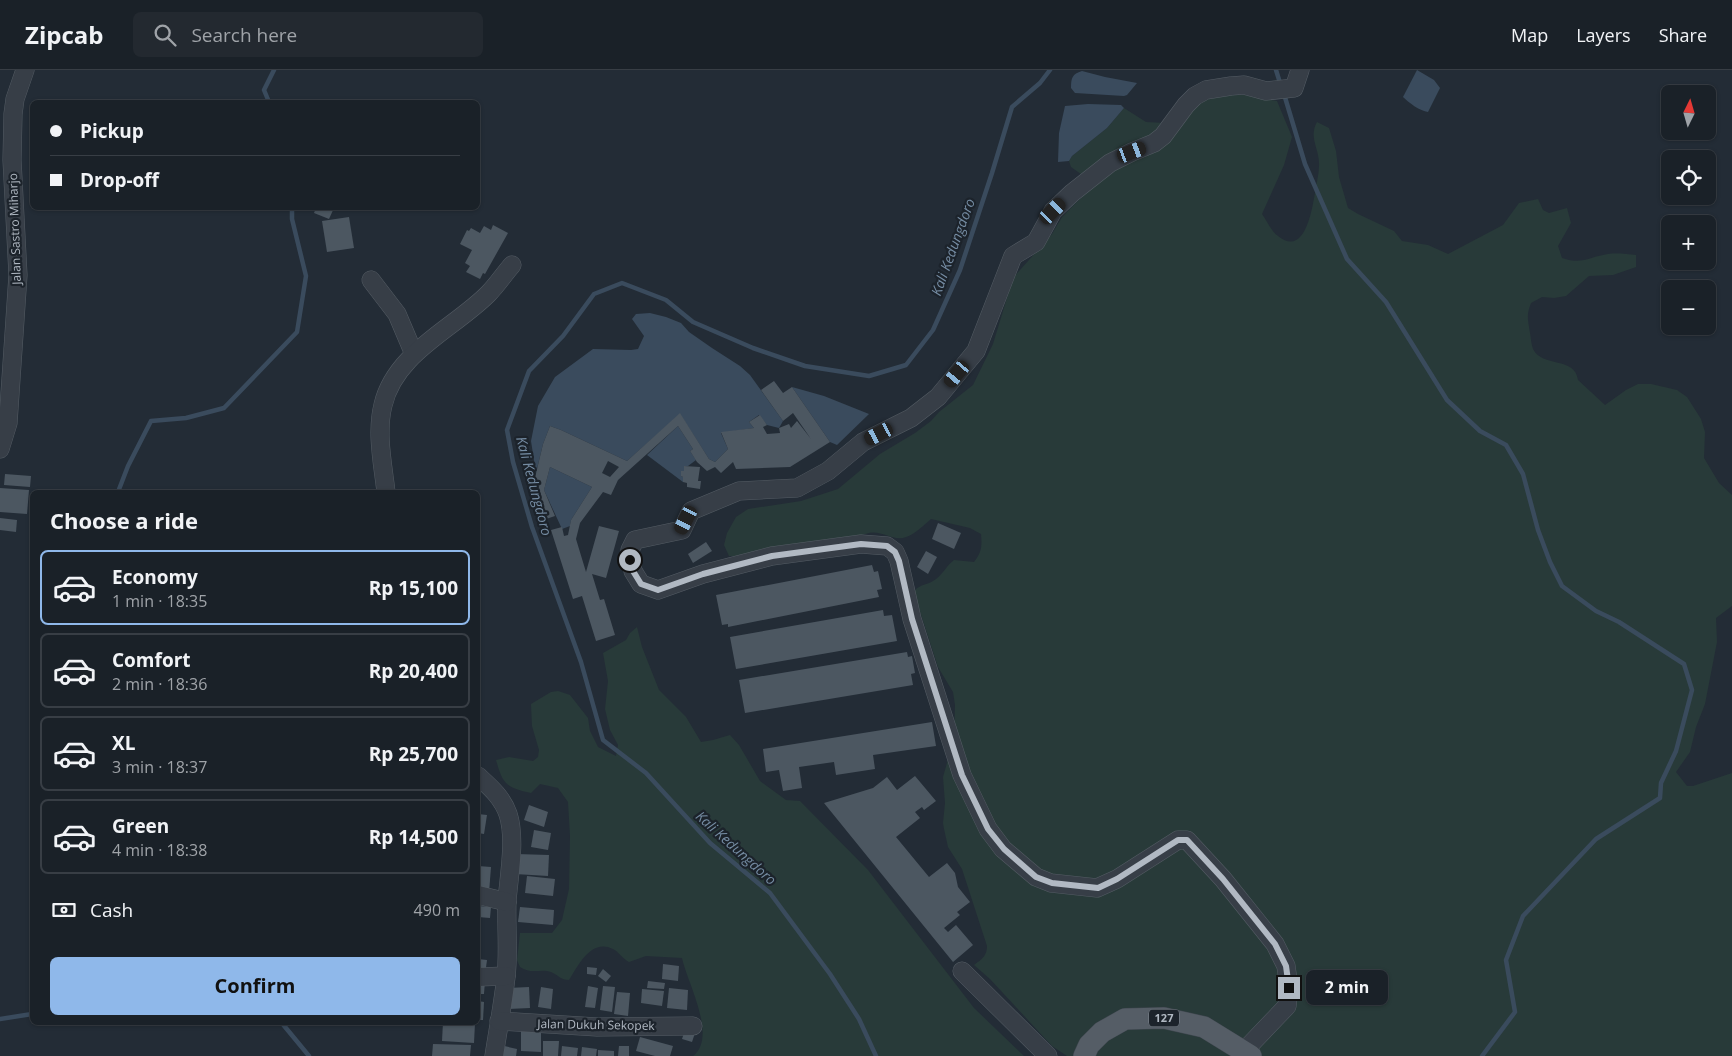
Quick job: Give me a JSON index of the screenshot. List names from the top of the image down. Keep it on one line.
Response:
{"streets":{"main road":["127"],"street":["Jalan Sastro Miharjo","Jalan Dukuh Sekopek"]},"water":["Kali Kedungdoro"],"north":"top","page":{"header":"Zipcab","search":"Search here","nav":["Map","Layers","Share"],"map_buttons":["+","−"],"banner":["Pickup","Drop-off"],"heading":"Choose a ride","list":[{"name":"Economy","note":"1 min · 18:35","value":"Rp 15,100"},{"name":"Comfort","note":"2 min · 18:36","value":"Rp 20,400"},{"name":"XL","note":"3 min · 18:37","value":"Rp 25,700"},{"name":"Green","note":"4 min · 18:38","value":"Rp 14,500"}],"pay":["Cash","490 m"],"buttons":"Confirm","bubble":"2 min"}}
